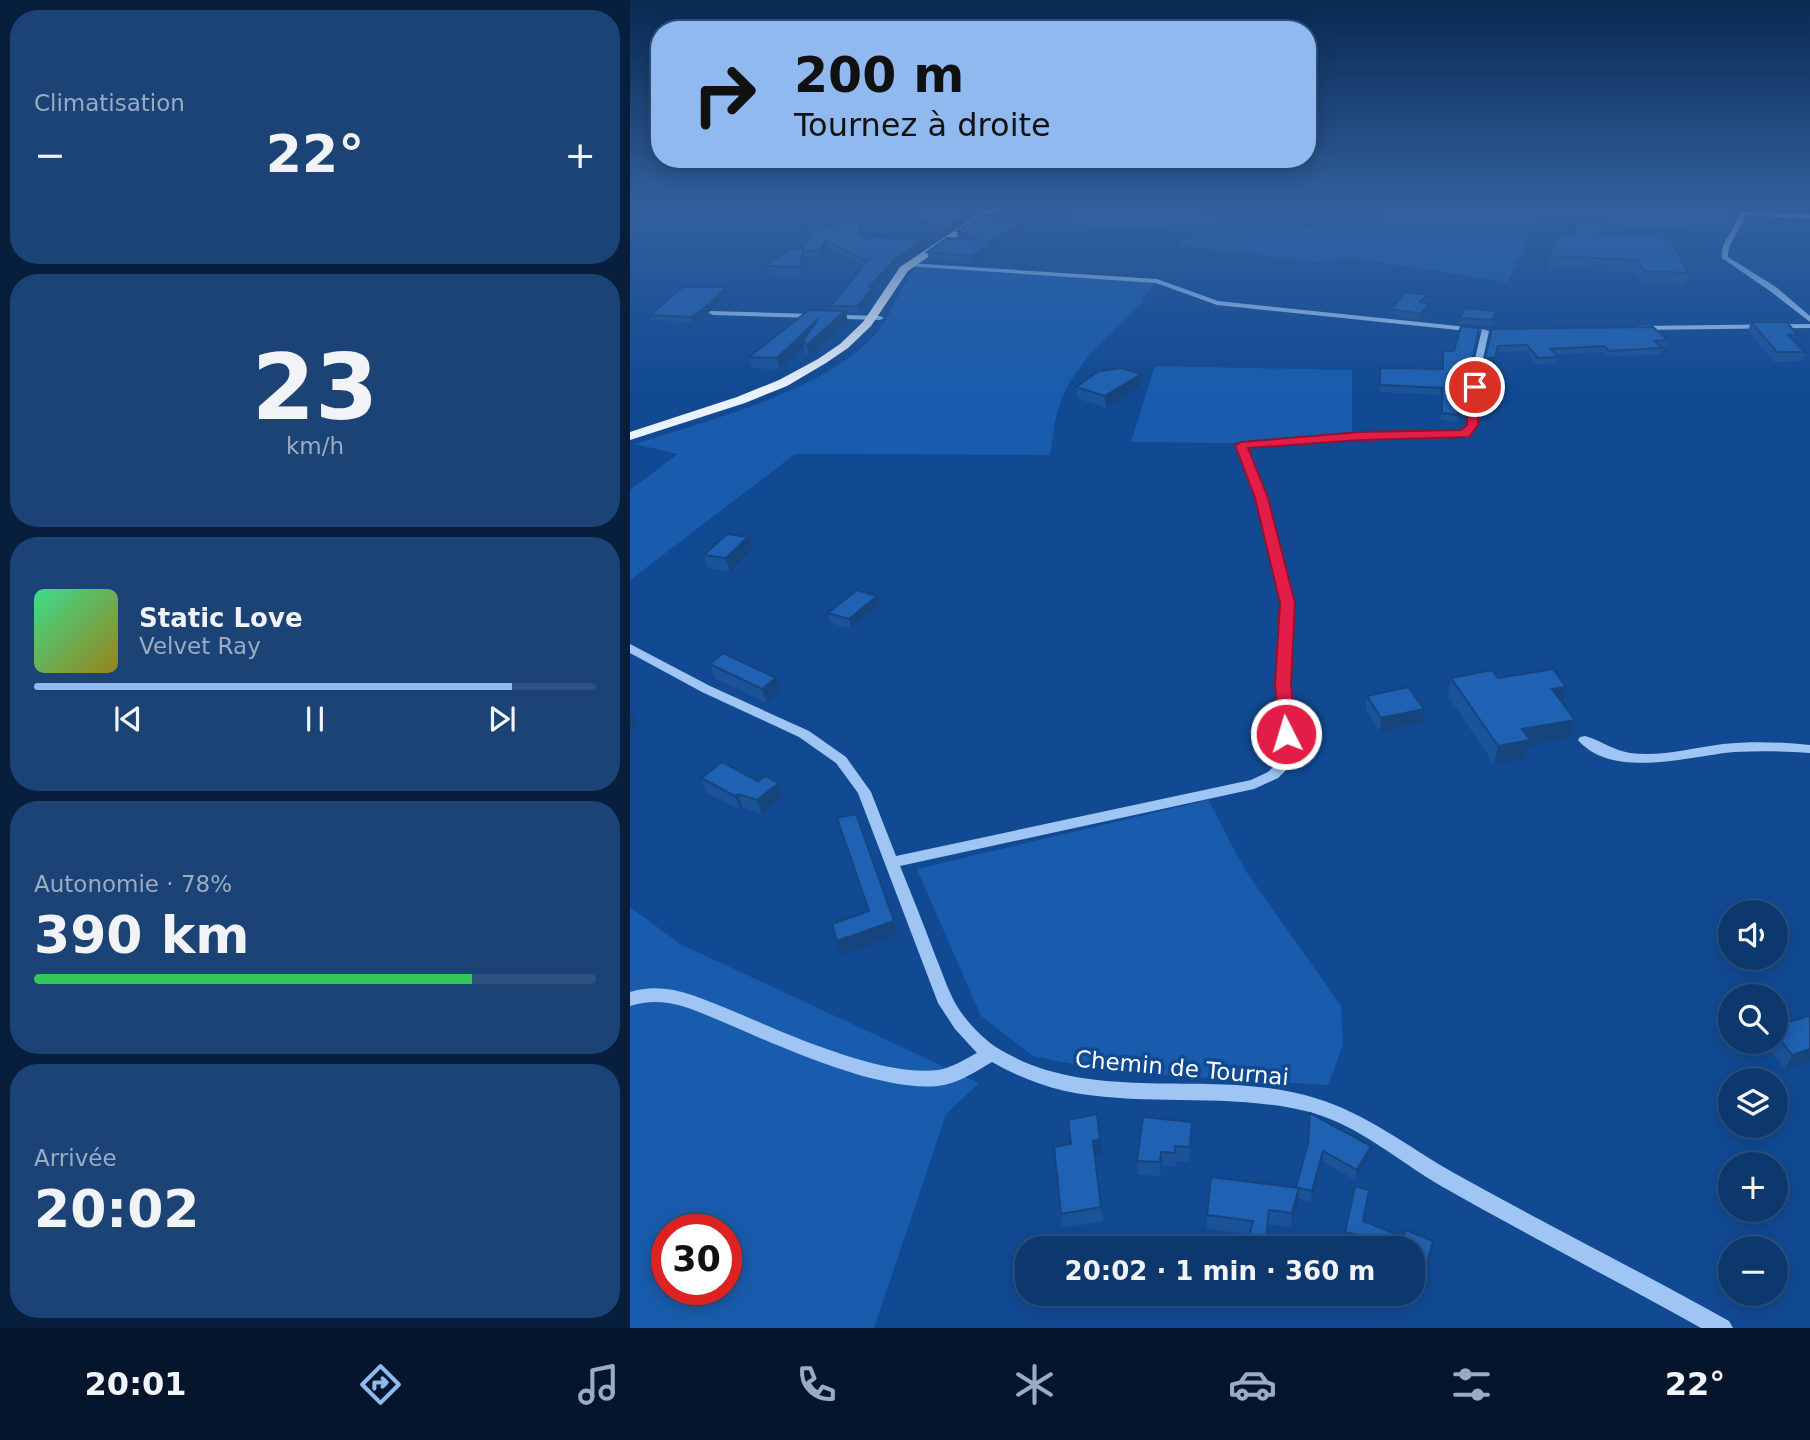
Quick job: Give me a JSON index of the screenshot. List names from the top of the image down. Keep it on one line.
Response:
{"streets":{"street":["Chemin de Tournai"]},"page":{"tile":["Climatisation",["23","km/h"],["Autonomie · 78%","390 km"],["Arrivée","20:02"]],"turn":["200 m","Tournez à droite"],"heat":["−","22°","+"],"song":["Static Love","Velvet Ray"],"map_buttons":["+","−"],"limit":"30","trip":"20:02 · 1 min · 360 m","tabs":["20:01","22°"]}}
